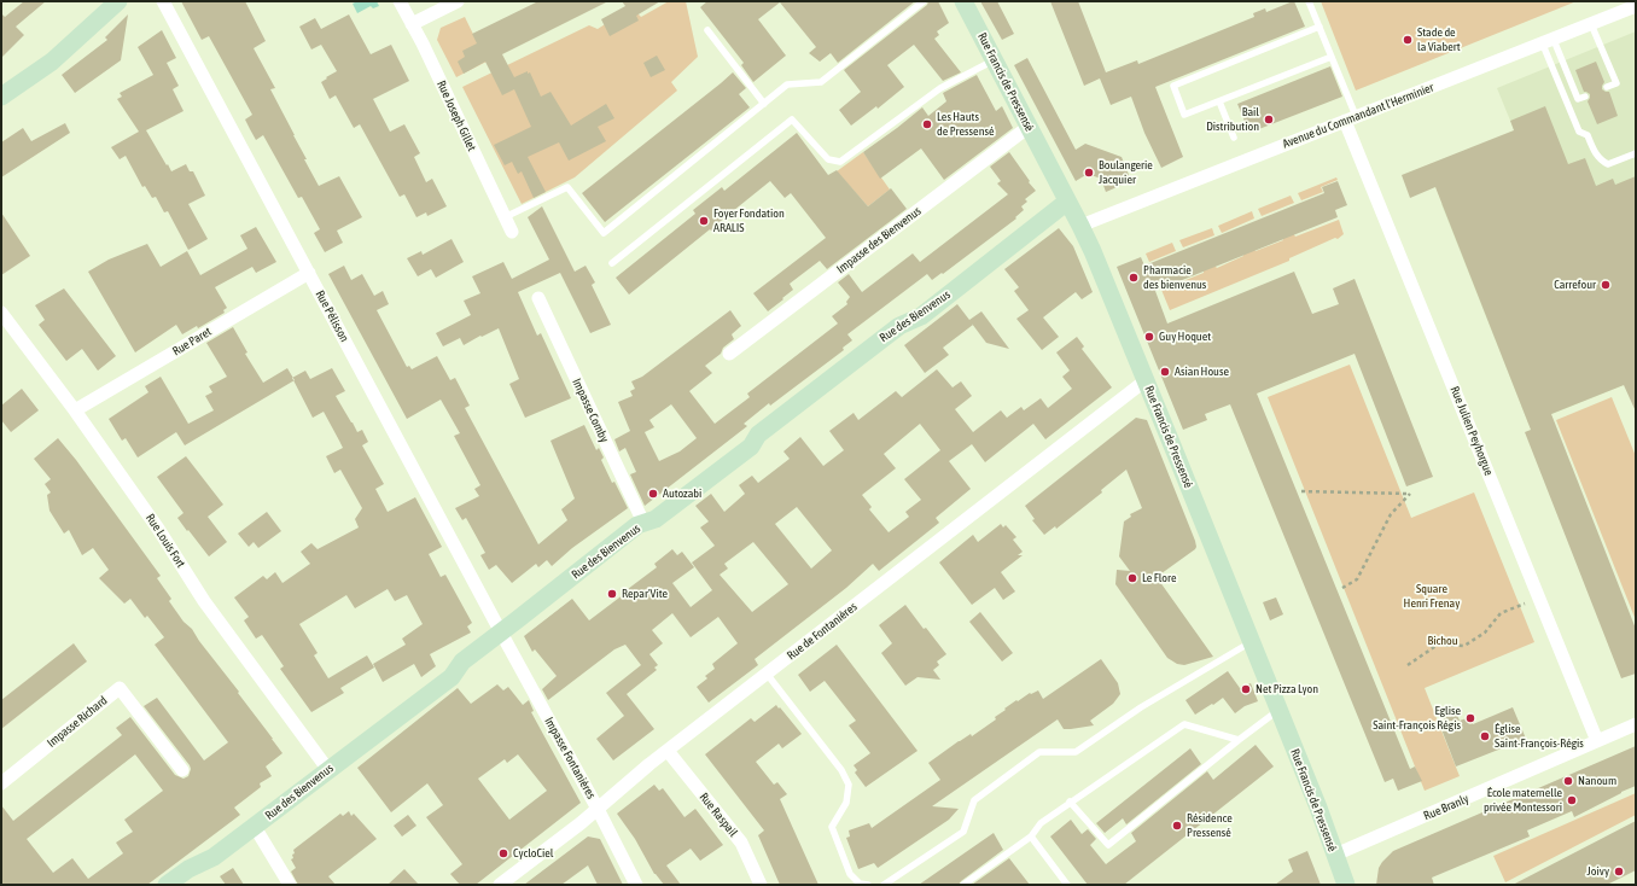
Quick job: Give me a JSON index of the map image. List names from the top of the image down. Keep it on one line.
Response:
{"streets":{"street":["Rue Francis de Pressensé","Rue Joseph Gillet","Avenue du Commandant l'Herminier","Impasse des Bienvenus","Rue Pélisson","Rue des Bienvenus","Rue Paret","Impasse Comby","Rue Julien Peyhorgue","Rue Louis Fort","Rue de Fontanières","Impasse Richard","Impasse Fontanières","Rue Branly","Rue Raspail"]},"crossings":[["Rue Francis de Pressensé","Avenue du Commandant l'Herminier"],["Rue Francis de Pressensé","Impasse des Bienvenus"],["Rue Francis de Pressensé","Rue des Bienvenus"],["Rue Francis de Pressensé","Rue de Fontanières"],["Rue Francis de Pressensé","Rue Branly"],["Avenue du Commandant l'Herminier","Rue Julien Peyhorgue"],["Rue Pélisson","Rue des Bienvenus"],["Rue Pélisson","Rue Paret"],["Rue Pélisson","Impasse Fontanières"],["Rue des Bienvenus","Impasse Comby"],["Rue des Bienvenus","Rue Louis Fort"],["Rue des Bienvenus","Impasse Fontanières"],["Rue Paret","Rue Louis Fort"],["Rue Julien Peyhorgue","Rue Branly"],["Rue de Fontanières","Impasse Fontanières"],["Rue de Fontanières","Rue Raspail"]],"parks":["Square Henri Frenay","Bichou"],"places":["Stade de la Viabert","Bail Distribution","Les Hauts de Pressensé","Boulangerie Jacquier","Foyer Fondation ARALIS","Pharmacie des bienvenus","Carrefour","Guy Hoquet","Asian House","Autozabi","Le Flore","Repar'Vite","Net Pizza Lyon","Eglise Saint-François Régis","Église Saint-François-Régis","Nanoum","École maternelle privée Montessori","Résidence Pressensé","CycloCiel","Joivy"]}
